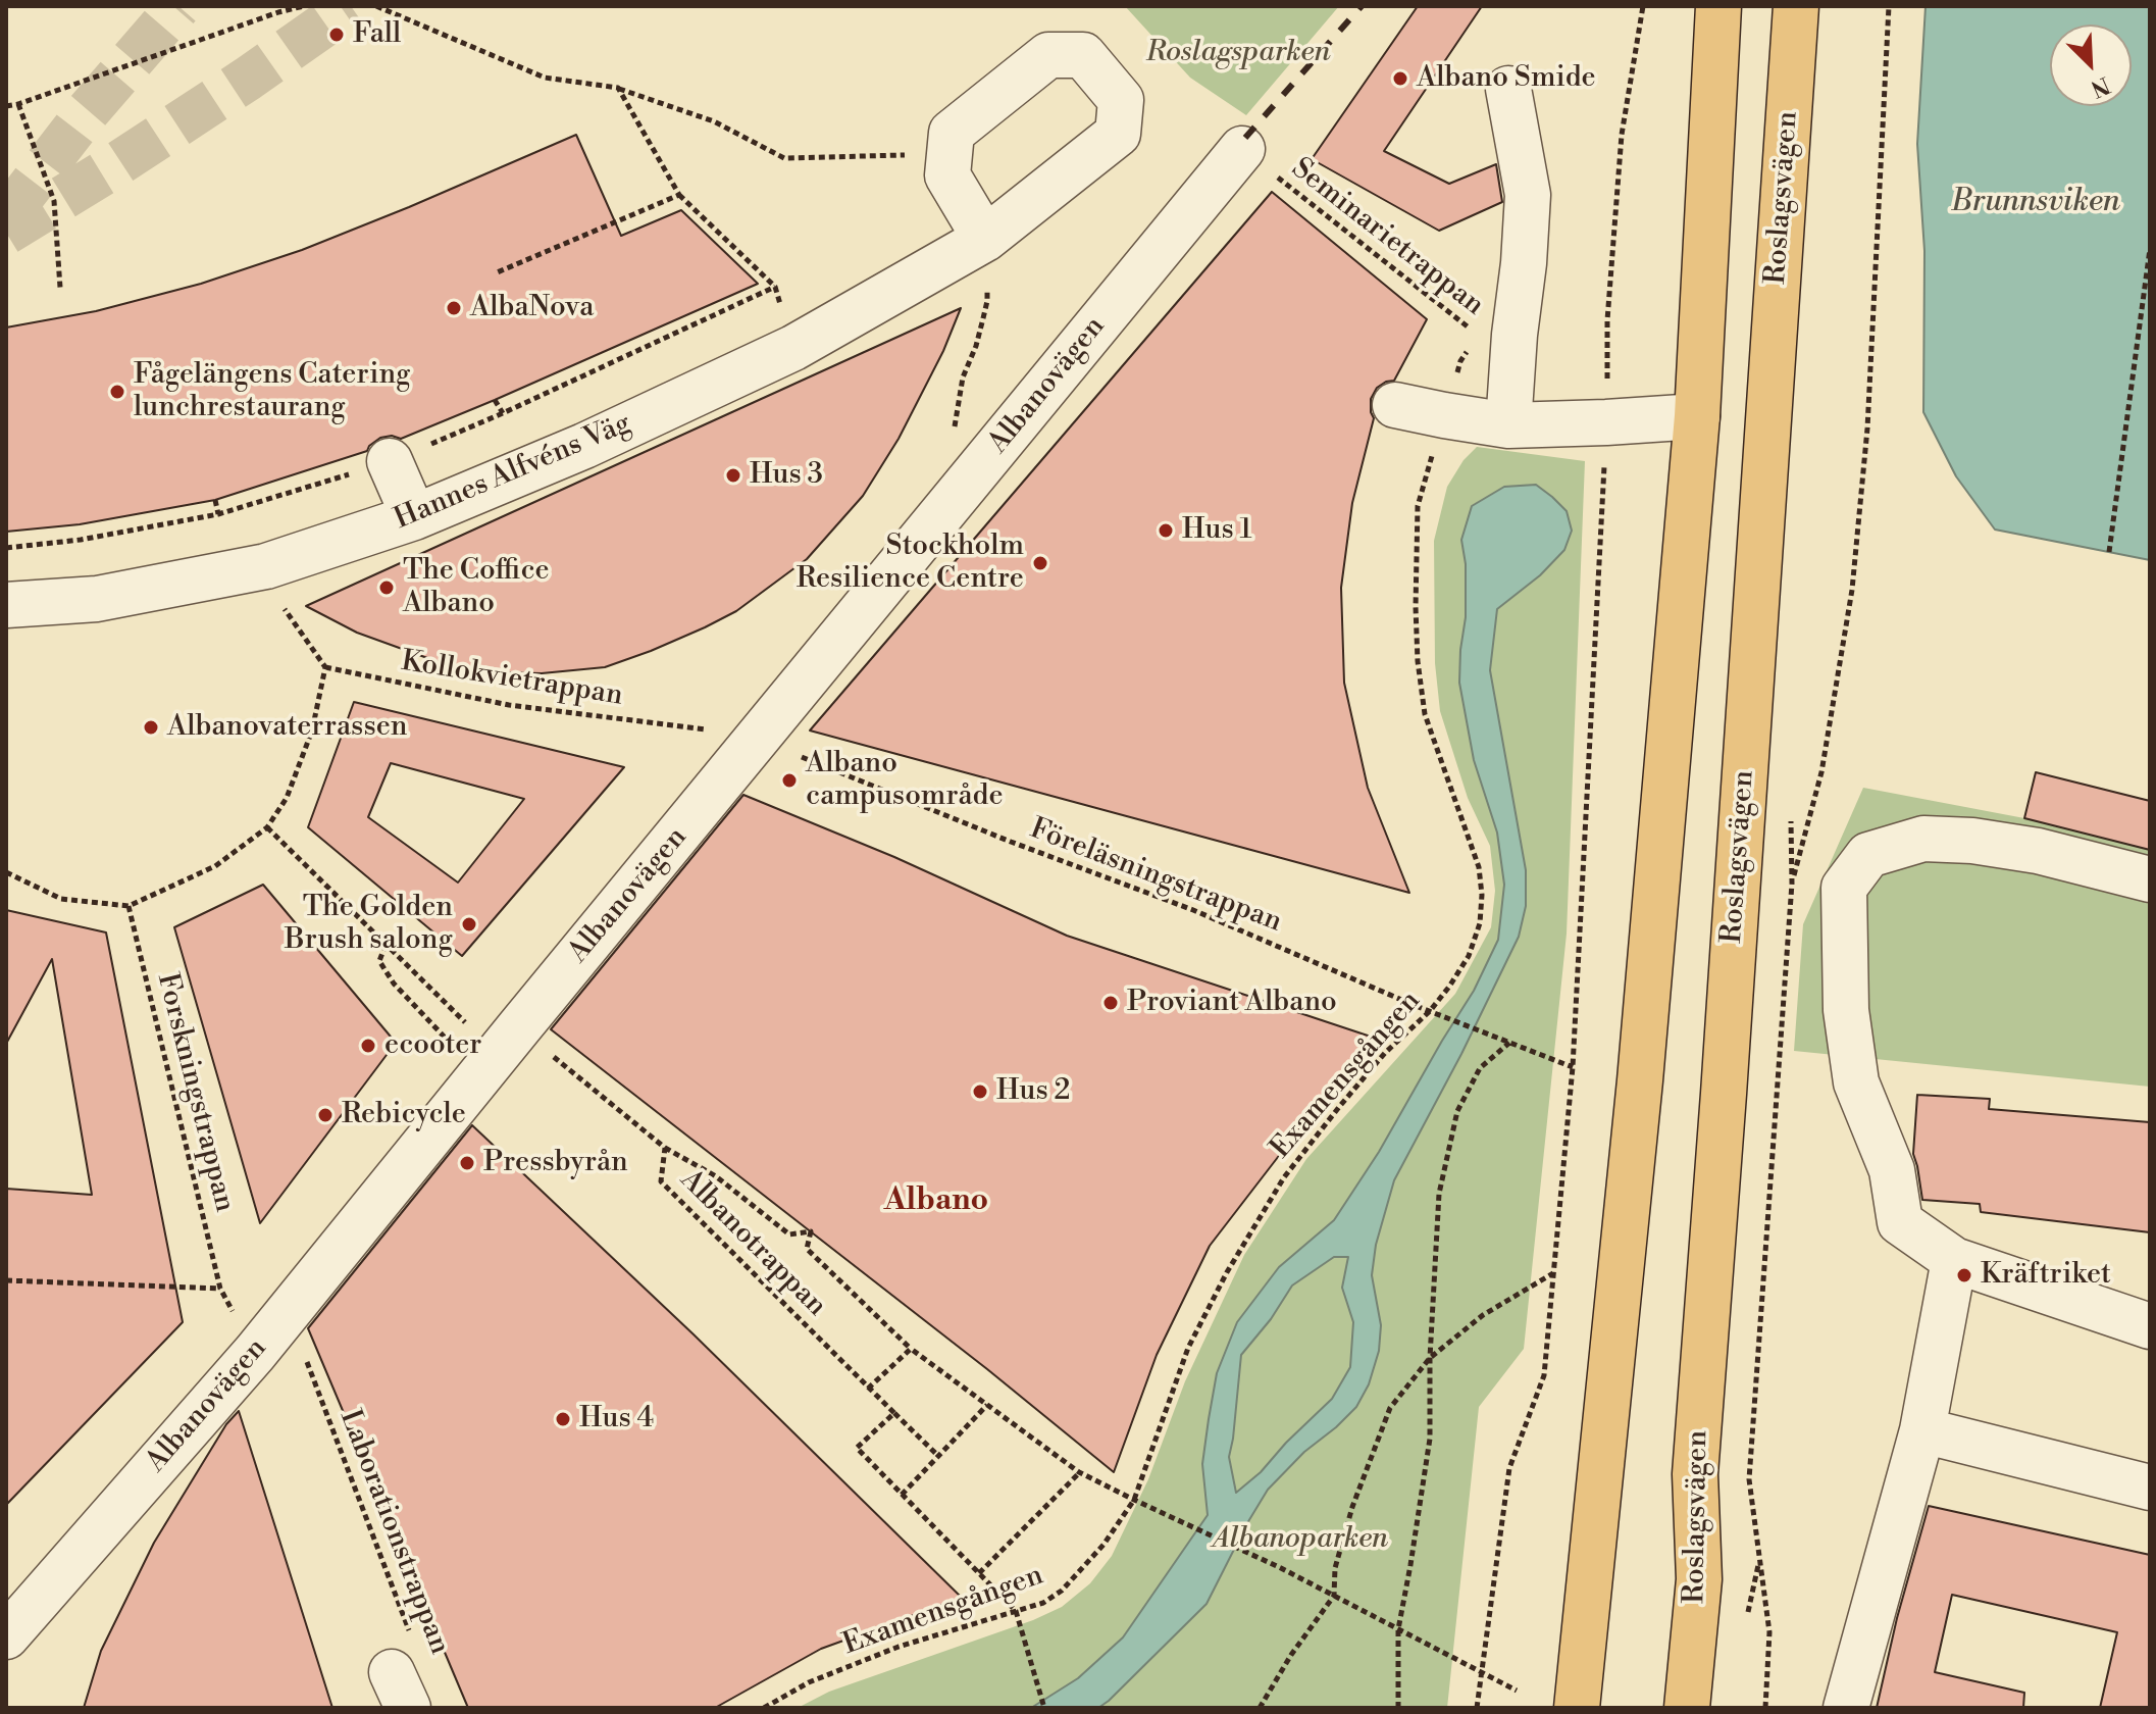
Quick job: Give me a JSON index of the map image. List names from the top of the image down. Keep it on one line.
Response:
{"streets":{"main road":["Roslagsvägen"],"street":["Albanovägen","Hannes Alfvéns Väg"],"path":["Seminarietrappan","Kollokvietrappan","Föreläsningstrappan","Examensgången","Forskningstrappan","Albanotrappan","Laborationstrappan"]},"crossings":[["Seminarietrappan","Albanovägen"],["Seminarietrappan","Examensgången"],["Albanovägen","Föreläsningstrappan"],["Albanovägen","Albanotrappan"],["Föreläsningstrappan","Examensgången"]],"districts":["Albano"],"water":["Brunnsviken"],"parks":["Roslagsparken","Albanoparken"],"places":["Fall","Albano Smide","AlbaNova","Fågelängens Catering lunchrestaurang","Hus 3","Hus 1","Stockholm Resilience Centre","The Coffice Albano","Albanovaterrassen","Albano campusområde","The Golden Brush salong","Proviant Albano","ecooter","Hus 2","Rebicycle","Pressbyrån","Kräftriket","Hus 4"],"north":"bottom right"}
